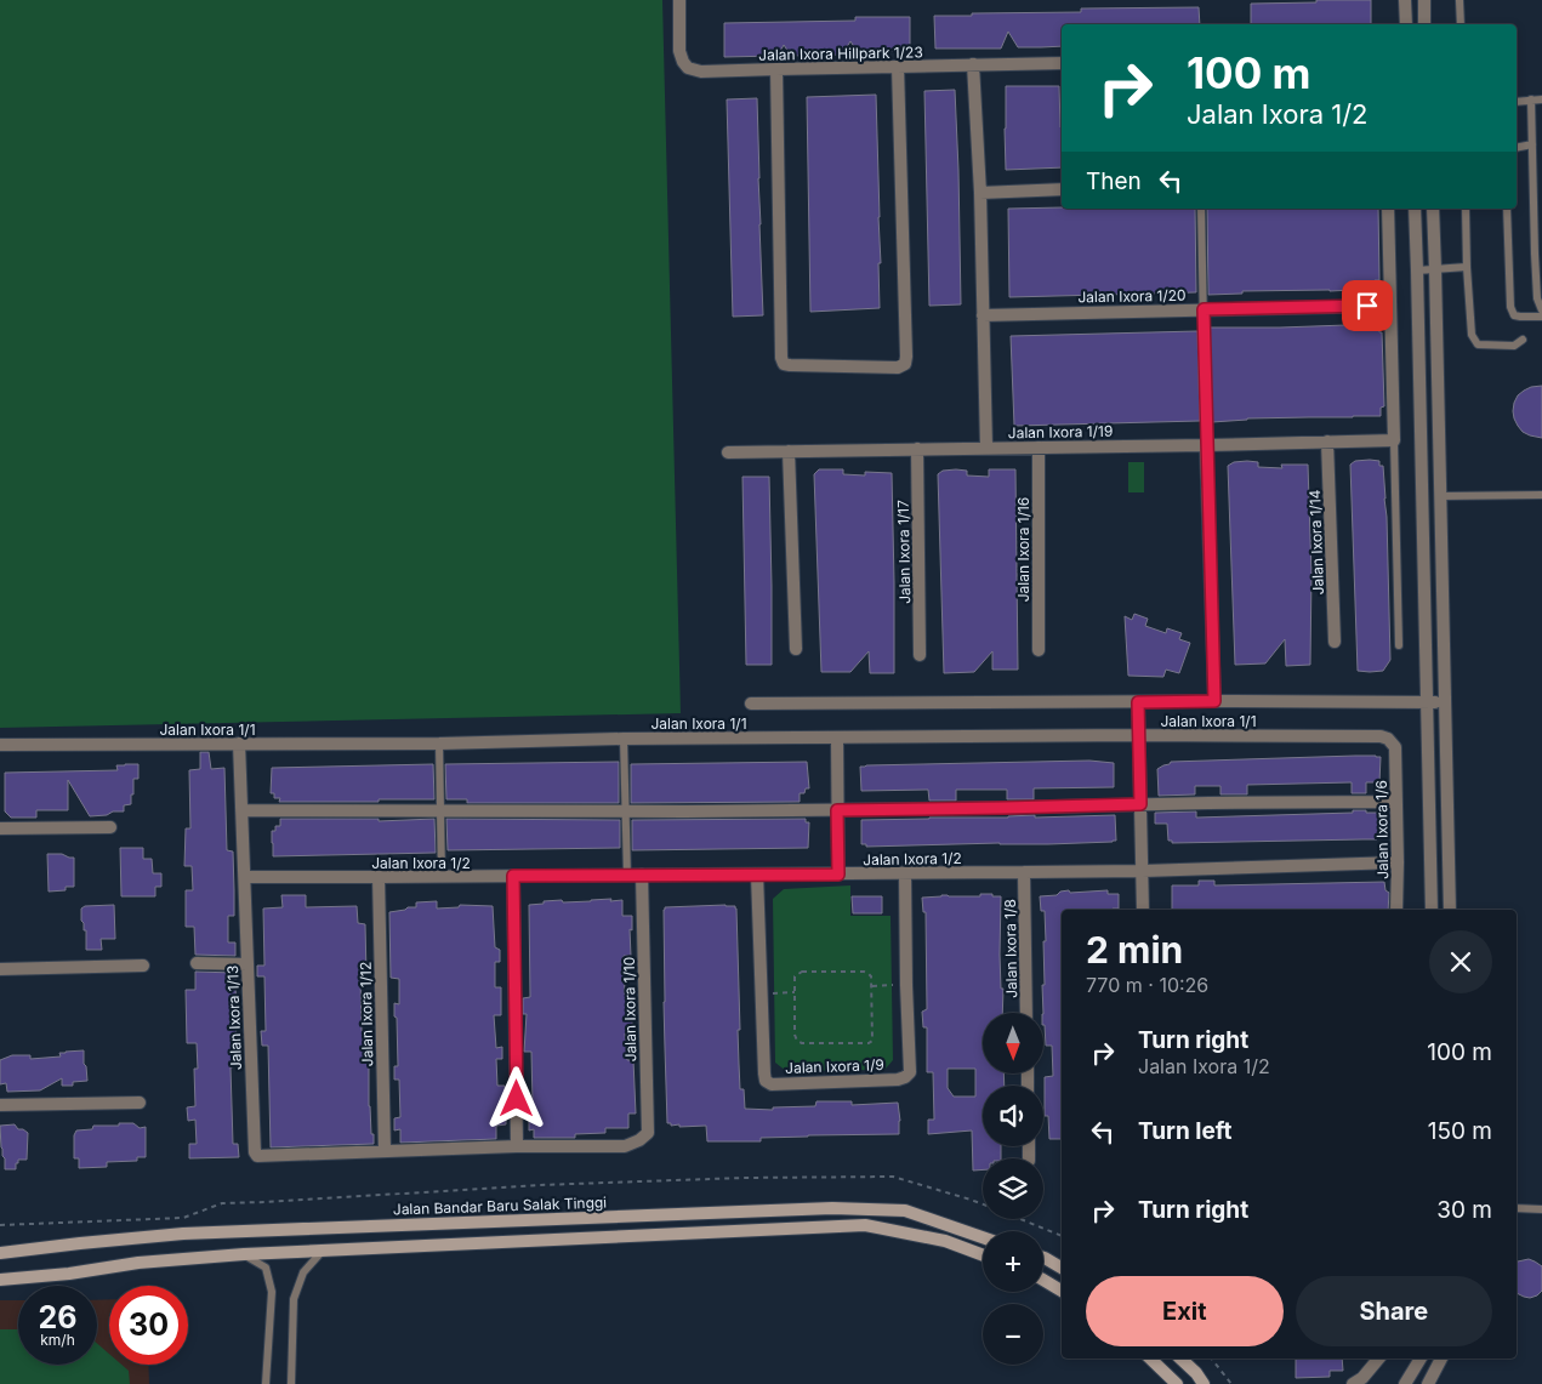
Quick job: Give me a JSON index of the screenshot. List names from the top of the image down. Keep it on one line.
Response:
{"streets":{"main road":["Jalan Bandar Baru Salak Tinggi"],"street":["Jalan Ixora Hillpark 1/23","Jalan Ixora 1/20","Jalan Ixora 1/19","Jalan Ixora 1/14","Jalan Ixora 1/16","Jalan Ixora 1/17","Jalan Ixora 1/1","Jalan Ixora 1/6","Jalan Ixora 1/2","Jalan Ixora 1/8","Jalan Ixora 1/10","Jalan Ixora 1/12","Jalan Ixora 1/13","Jalan Ixora 1/9"]},"crossings":[["Jalan Ixora 1/19","Jalan Ixora 1/14"],["Jalan Ixora 1/19","Jalan Ixora 1/16"],["Jalan Ixora 1/19","Jalan Ixora 1/17"],["Jalan Ixora 1/1","Jalan Ixora 1/6"],["Jalan Ixora 1/1","Jalan Ixora 1/13"],["Jalan Ixora 1/6","Jalan Ixora 1/2"],["Jalan Ixora 1/2","Jalan Ixora 1/8"],["Jalan Ixora 1/2","Jalan Ixora 1/10"],["Jalan Ixora 1/2","Jalan Ixora 1/12"],["Jalan Ixora 1/2","Jalan Ixora 1/13"],["Jalan Ixora 1/2","Jalan Ixora 1/9"],["Jalan Ixora 1/12","Jalan Ixora 1/13"]],"north":"bottom","page":{"turn":["100 m","Jalan Ixora 1/2"],"then":"Then","heading":["2 min","770 m · 10:26"],"map_buttons":["+","−"],"list":[{"name":"Turn right","note":"Jalan Ixora 1/2","value":"100 m"},{"name":"Turn left","value":"150 m"},{"name":"Turn right","value":"30 m"}],"buttons":["Exit","Share"],"speed":"26 km/h","limit":"30"}}
